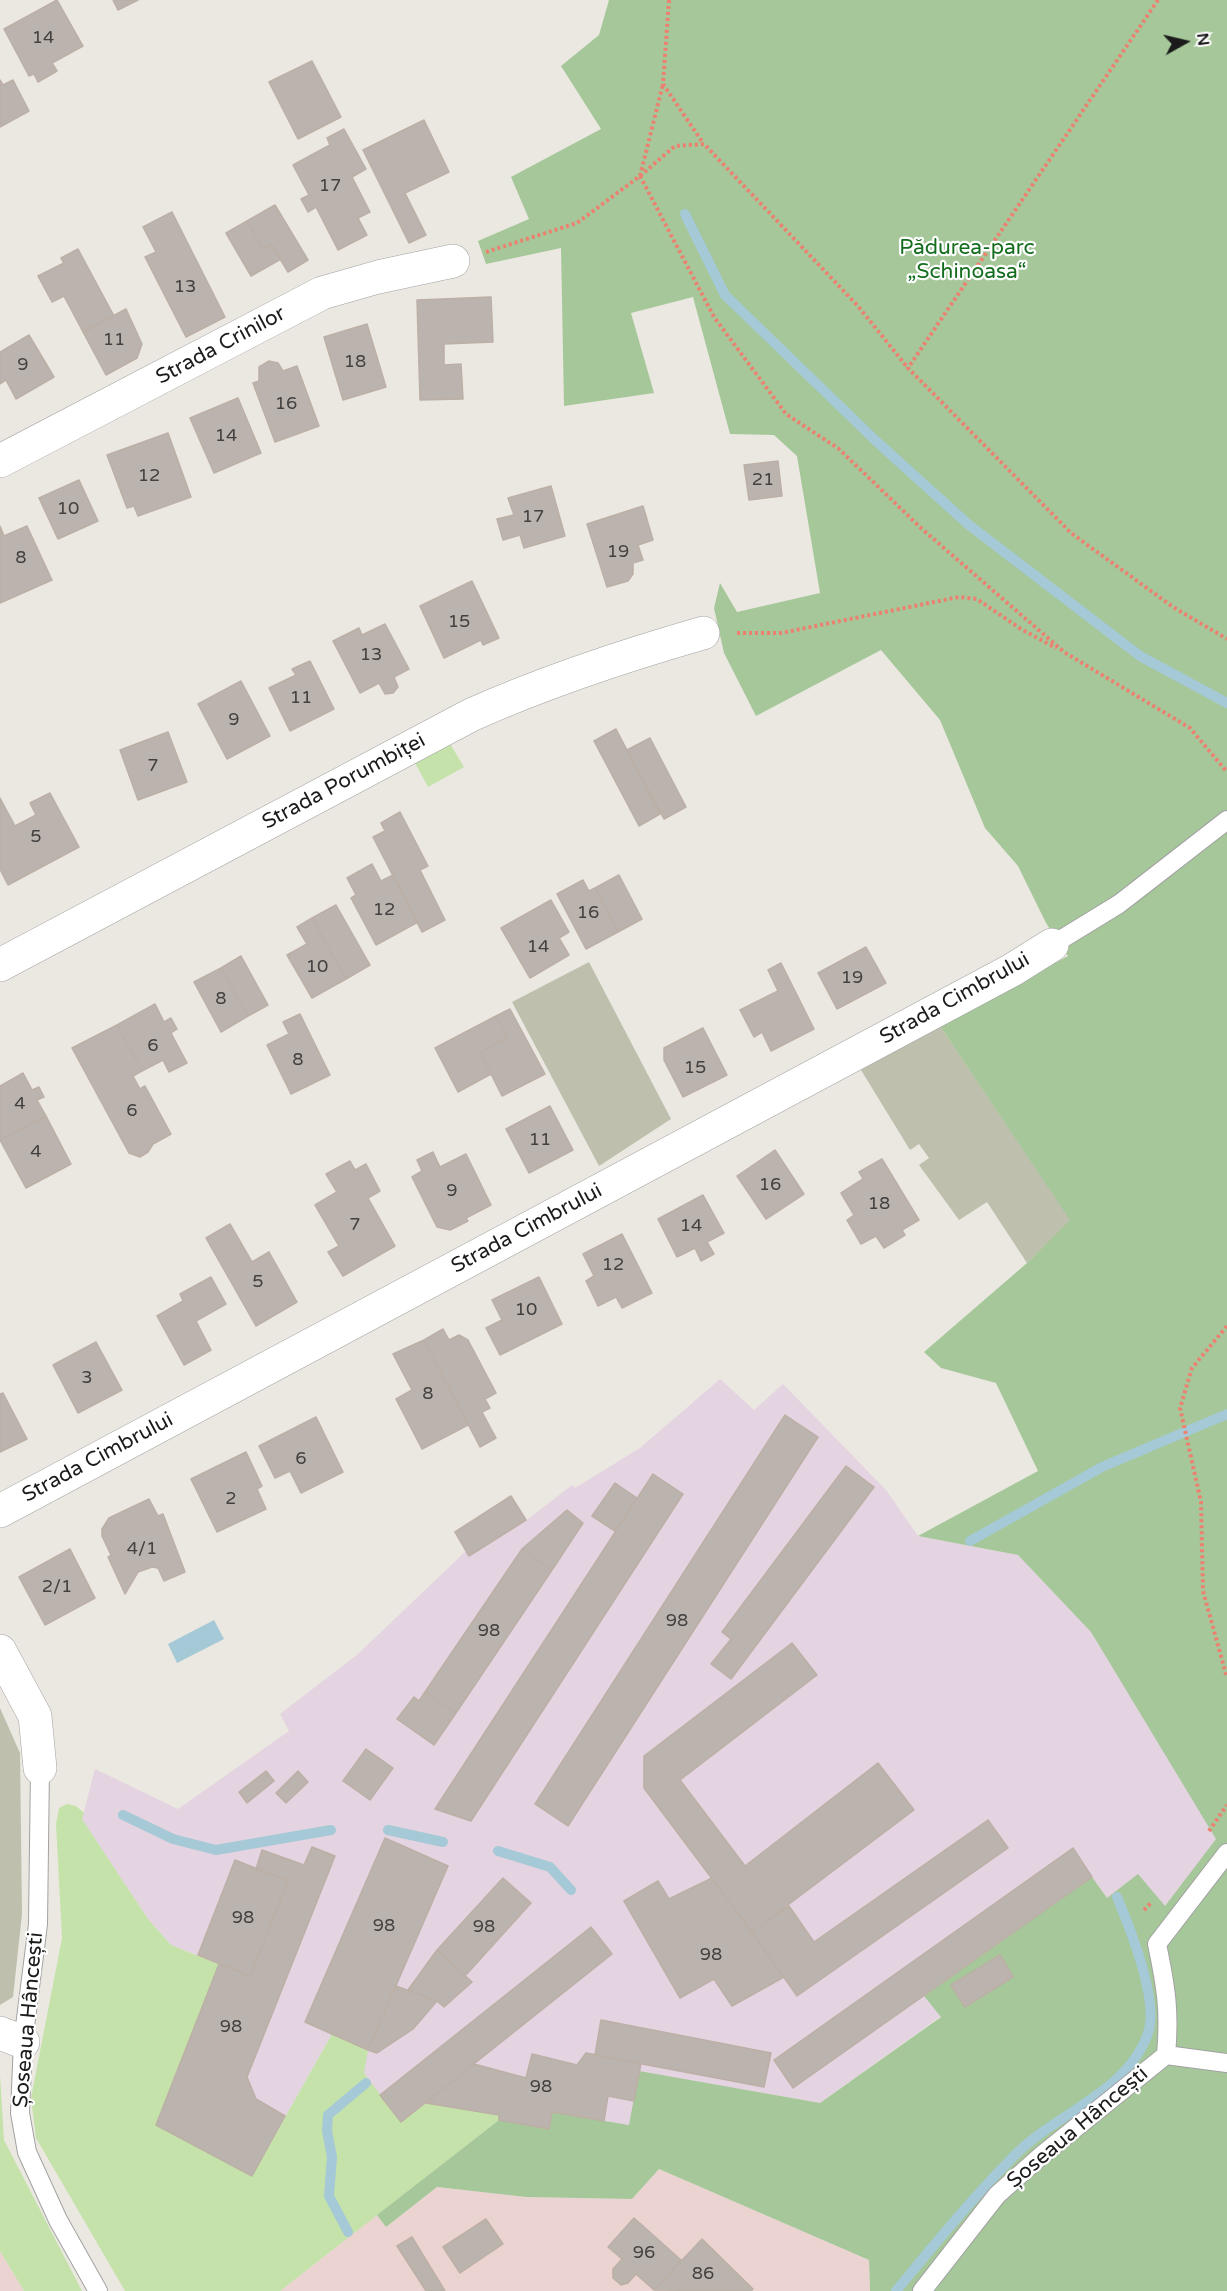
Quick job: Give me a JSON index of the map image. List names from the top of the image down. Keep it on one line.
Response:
{"streets":{"street":["Strada Crinilor","Strada Porumbiței","Strada Cimbrului"],"lane":["Șoseaua Hâncești"]},"parks":["Pădurea-parc „Schinoasa“"],"house_numbers":["14","17","13","11","18","9","16","14","12","21","10","17","19","8","15","13","11","9","7","5","12","16","14","10","19","8","6","8","15","4","6","11","4","16","9","18","7","14","12","5","10","3","8","6","2","4/1","2/1","98","98","98","98","98","98","98","98","96","86"],"north":"right"}
